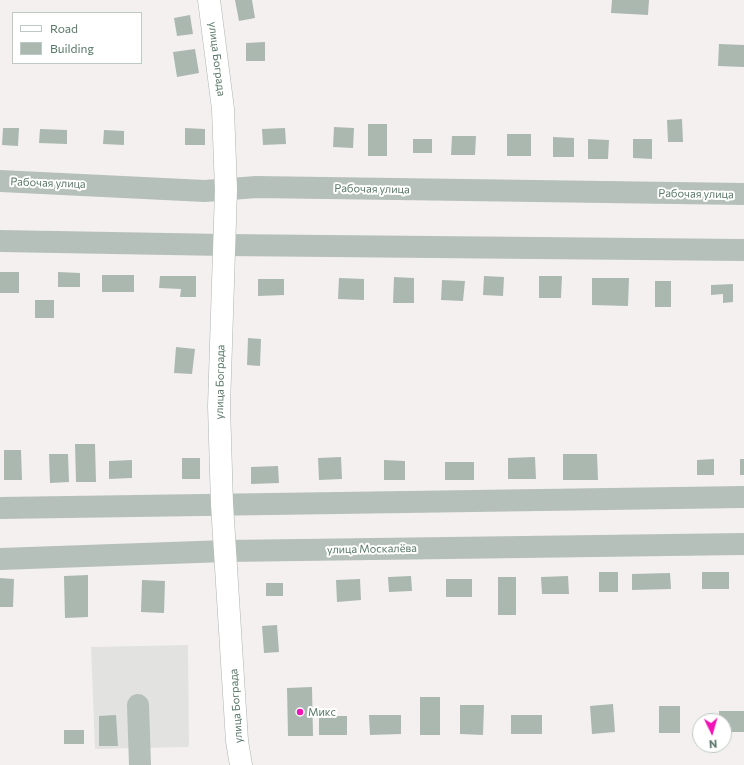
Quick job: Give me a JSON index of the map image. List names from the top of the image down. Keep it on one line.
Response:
{"streets":{"main road":["улица Бограда"],"street":["Рабочая улица","улица Москалёва"]},"crossings":[["улица Бограда","Рабочая улица"],["улица Бограда","улица Москалёва"]],"places":["Микс"],"legend":["Road","Building"],"north":"bottom"}
